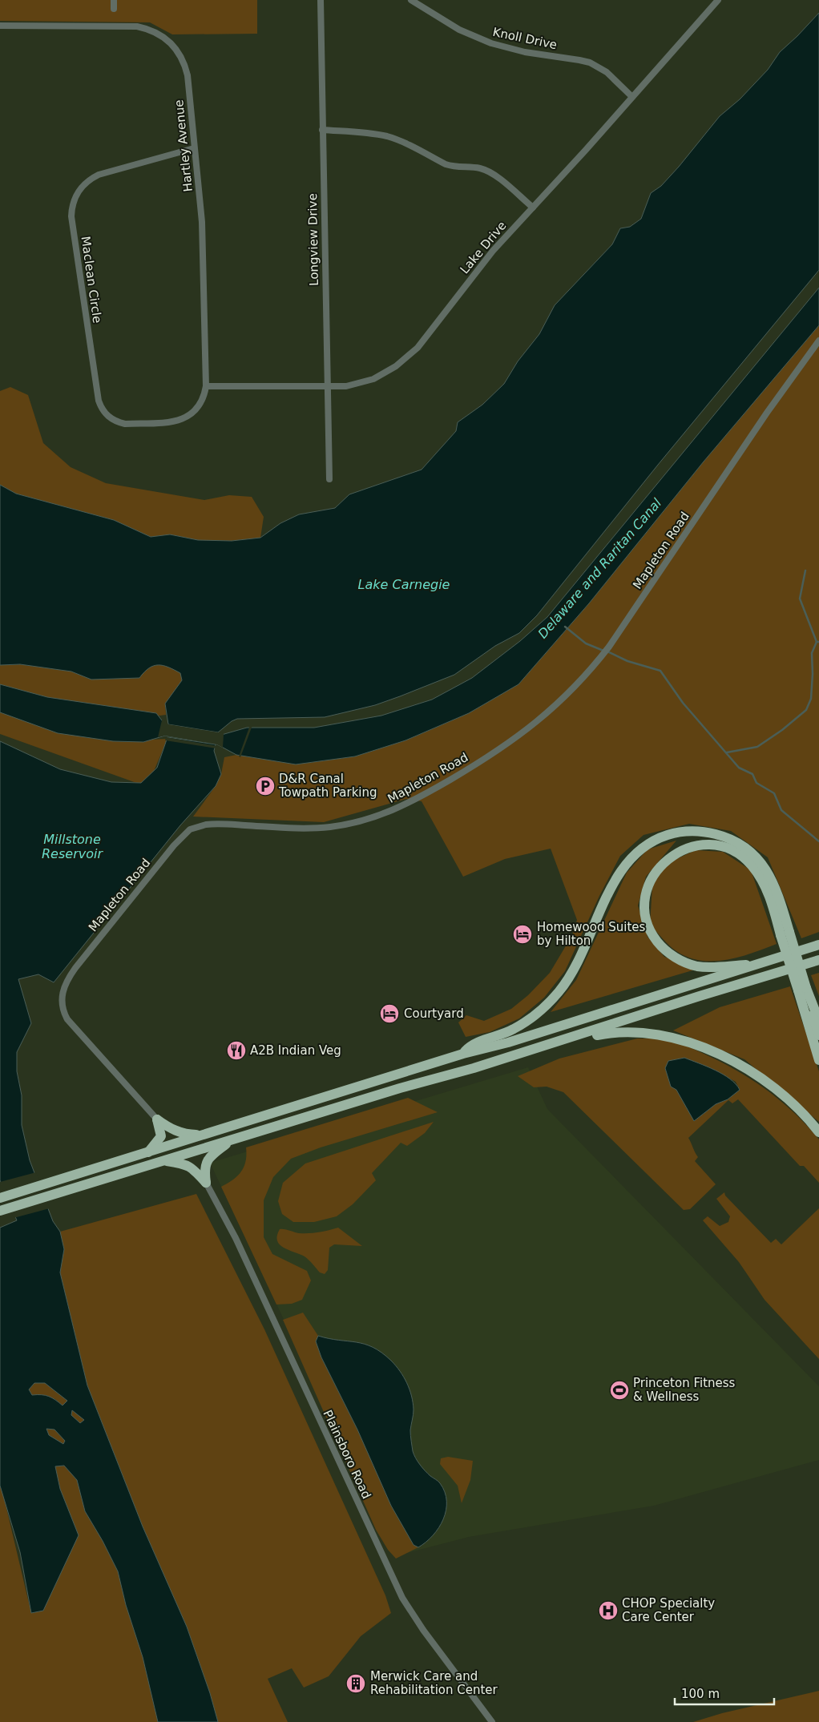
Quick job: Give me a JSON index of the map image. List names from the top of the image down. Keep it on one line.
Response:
{"streets":{"street":["Knoll Drive","Hartley Avenue","Longview Drive","Lake Drive","Maclean Circle","Mapleton Road","Plainsboro Road"]},"crossings":[["Knoll Drive","Lake Drive"],["Hartley Avenue","Lake Drive"],["Hartley Avenue","Maclean Circle"],["Longview Drive","Lake Drive"]],"water":["Delaware and Raritan Canal","Lake Carnegie","Millstone Reservoir"],"places":{"parking":["D&R Canal Towpath Parking"],"hotel":["Homewood Suites by Hilton","Courtyard"],"restaurant":["A2B Indian Veg"],"sports":["Princeton Fitness & Wellness"],"hospital":["CHOP Specialty Care Center"],"building":["Merwick Care and Rehabilitation Center"]},"scale_bar":"100 m"}
